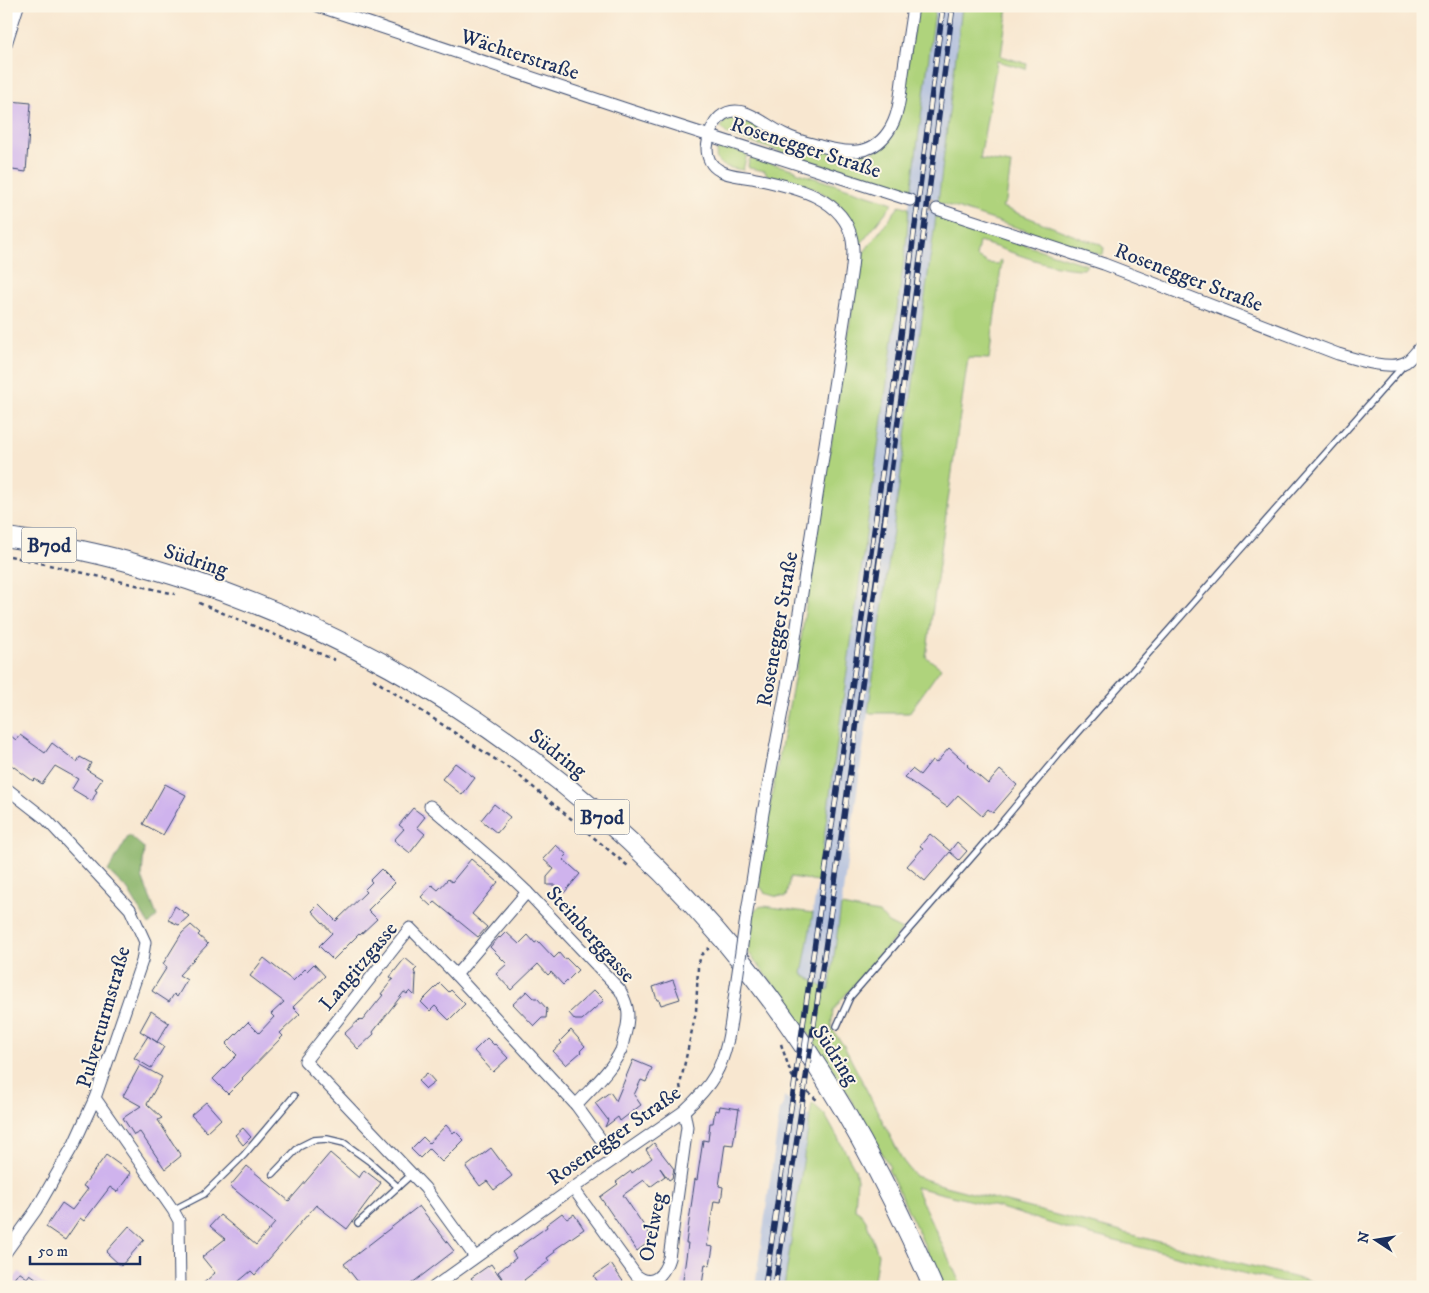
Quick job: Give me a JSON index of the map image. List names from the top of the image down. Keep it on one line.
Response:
{"streets":{"main road":["B70d","Südring"],"street":["Wächterstraße","Rosenegger Straße","Steinberggasse","Langitzgasse","Pulverturmstraße","Orelweg"]},"crossings":[["Wächterstraße","Rosenegger Straße"],["Rosenegger Straße","Langitzgasse"],["Rosenegger Straße","Orelweg"],["Steinberggasse","Langitzgasse"]],"scale_bar":"50 m","north":"left"}
